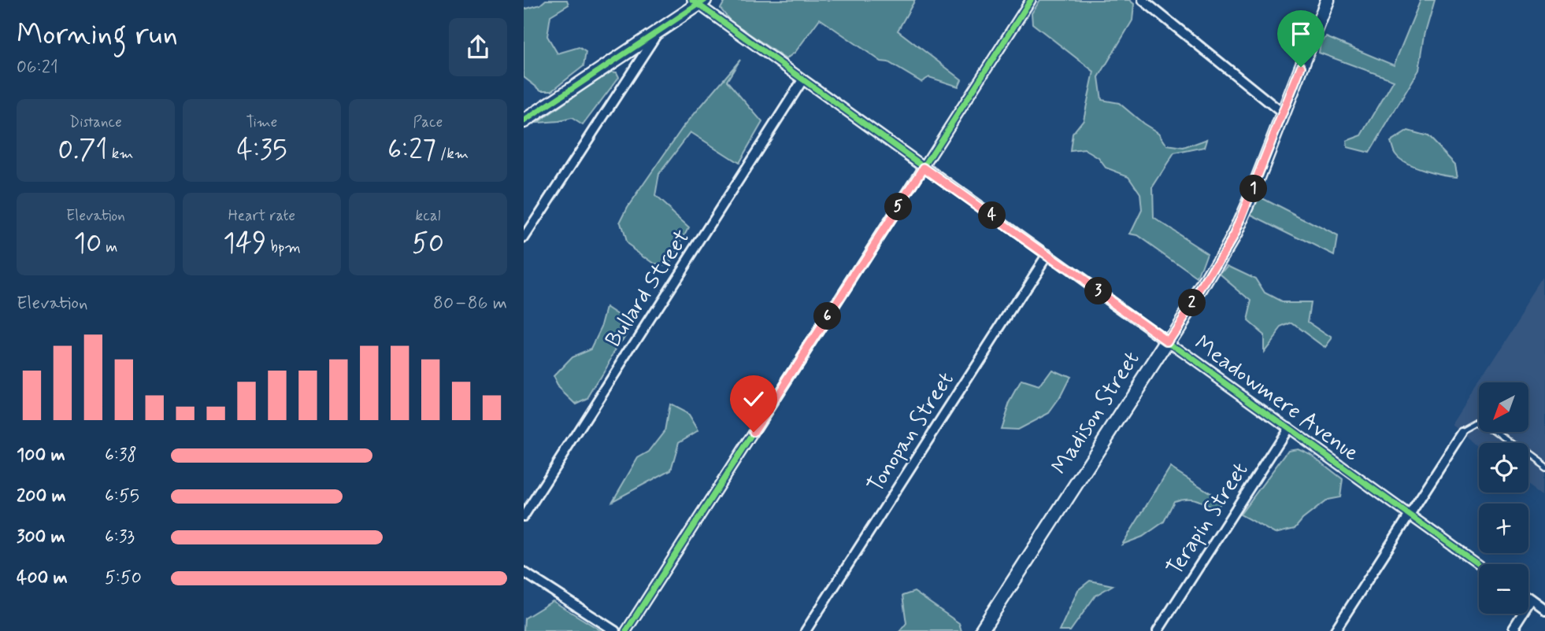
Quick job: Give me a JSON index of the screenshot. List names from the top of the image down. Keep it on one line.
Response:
{"streets":{"street":["Bullard Street","Meadowmere Avenue","Madison Street","Tonopan Street","Terapin Street"]},"crossings":[["Bullard Street","Meadowmere Avenue"],["Meadowmere Avenue","Madison Street"],["Meadowmere Avenue","Tonopan Street"],["Meadowmere Avenue","Terapin Street"]],"north":"bottom left","page":{"heading":["Morning run","06:21"],"stats":[["Distance","0.71 km"],["Time","4:35"],["Pace","6:27 /km"],["Elevation","10 m"],["Heart rate","149 bpm"],["kcal","50"]],"pins":["1","5","4","3","2","6"],"chart":["Elevation","80–86 m"],"map_buttons":["+","−"],"list":[{"name":"100 m","note":"6:38"},{"name":"200 m","note":"6:55"},{"name":"300 m","note":"6:33"},{"name":"400 m","note":"5:50"}]}}
